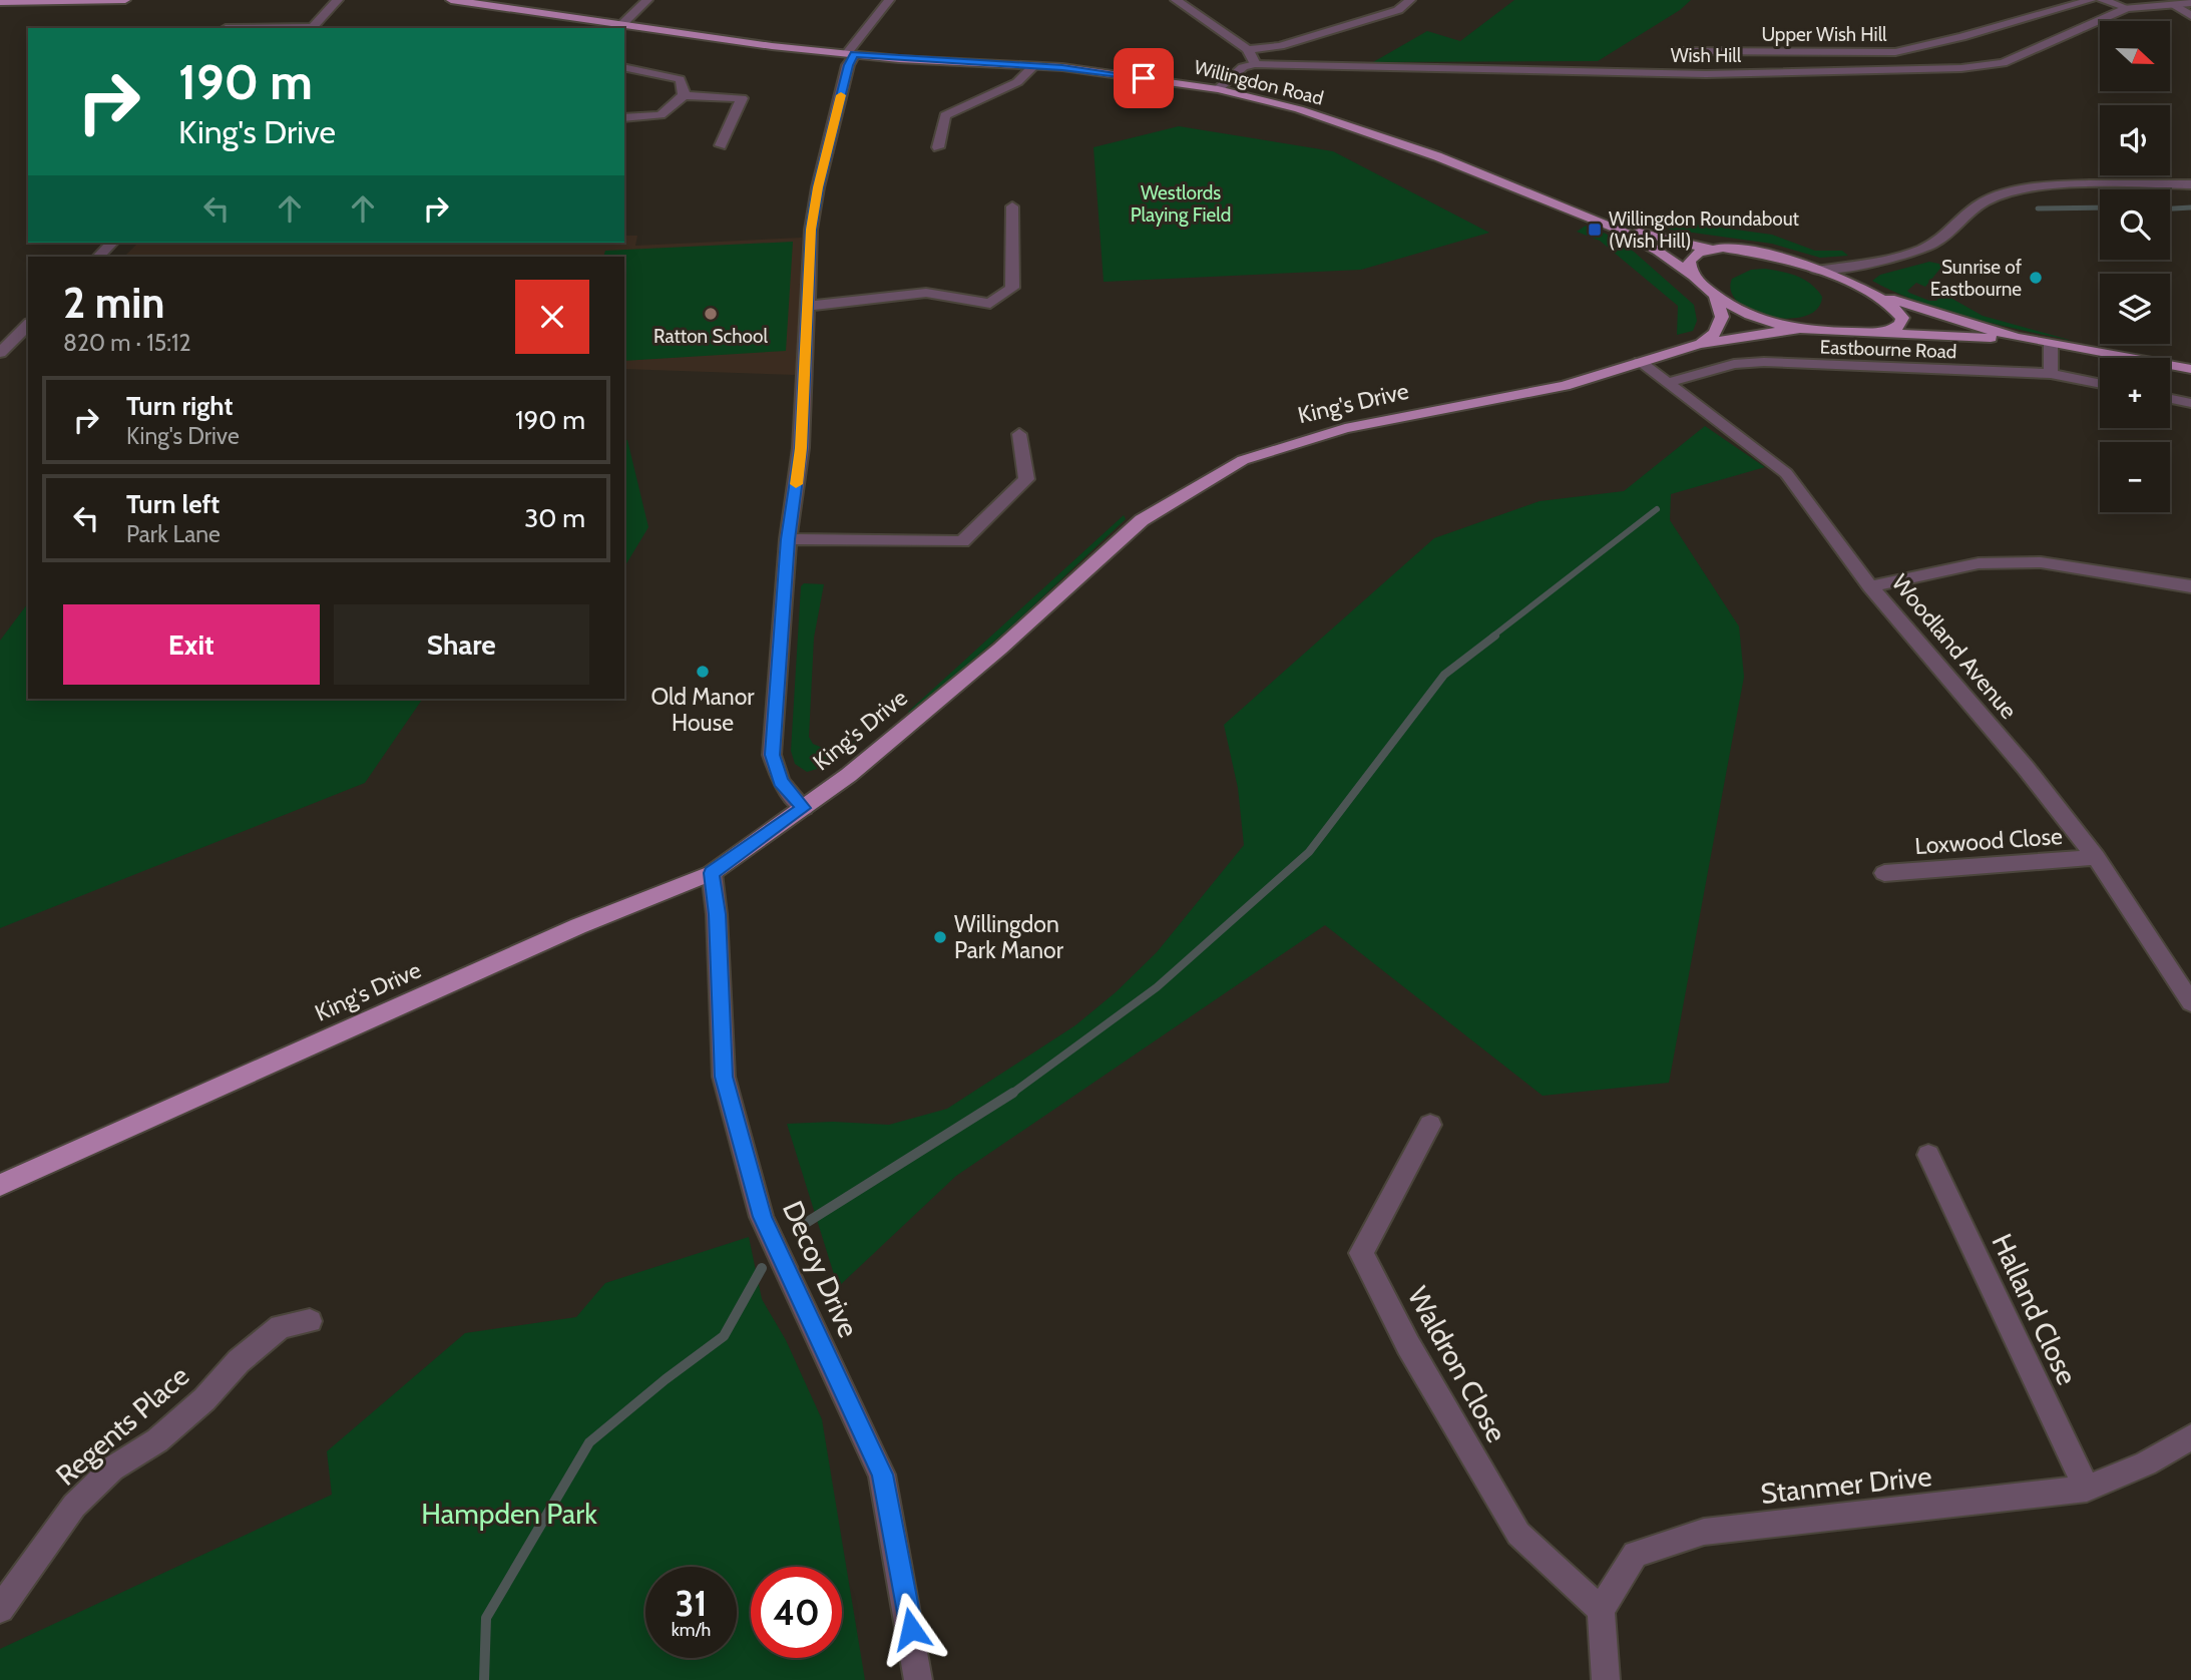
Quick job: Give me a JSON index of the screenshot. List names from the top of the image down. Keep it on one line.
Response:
{"streets":{"main road":["Willingdon Road","King's Drive"],"street":["Upper Wish Hill","Wish Hill","Eastbourne Road","Woodland Avenue","Loxwood Close","Decoy Drive","Halland Close","Waldron Close","Regents Place","Stanmer Drive"]},"crossings":[["Willingdon Road","King's Drive"],["Eastbourne Road","Woodland Avenue"],["King's Drive","Woodland Avenue"],["King's Drive","Decoy Drive"],["Woodland Avenue","Loxwood Close"],["Halland Close","Stanmer Drive"],["Waldron Close","Stanmer Drive"]],"parks":["Westlords Playing Field","Hampden Park"],"places":{"transit":["Willingdon Roundabout (Wish Hill)"],"other":["Sunrise of Eastbourne","Ratton School","Old Manor House","Willingdon Park Manor"]},"north":"right","page":{"map_buttons":["+","−"],"turn":["190 m","King's Drive"],"heading":["2 min","820 m · 15:12"],"list":[{"name":"Turn right","note":"King's Drive","value":"190 m"},{"name":"Turn left","note":"Park Lane","value":"30 m"}],"buttons":["Exit","Share"],"speed":"31 km/h","limit":"40"}}
